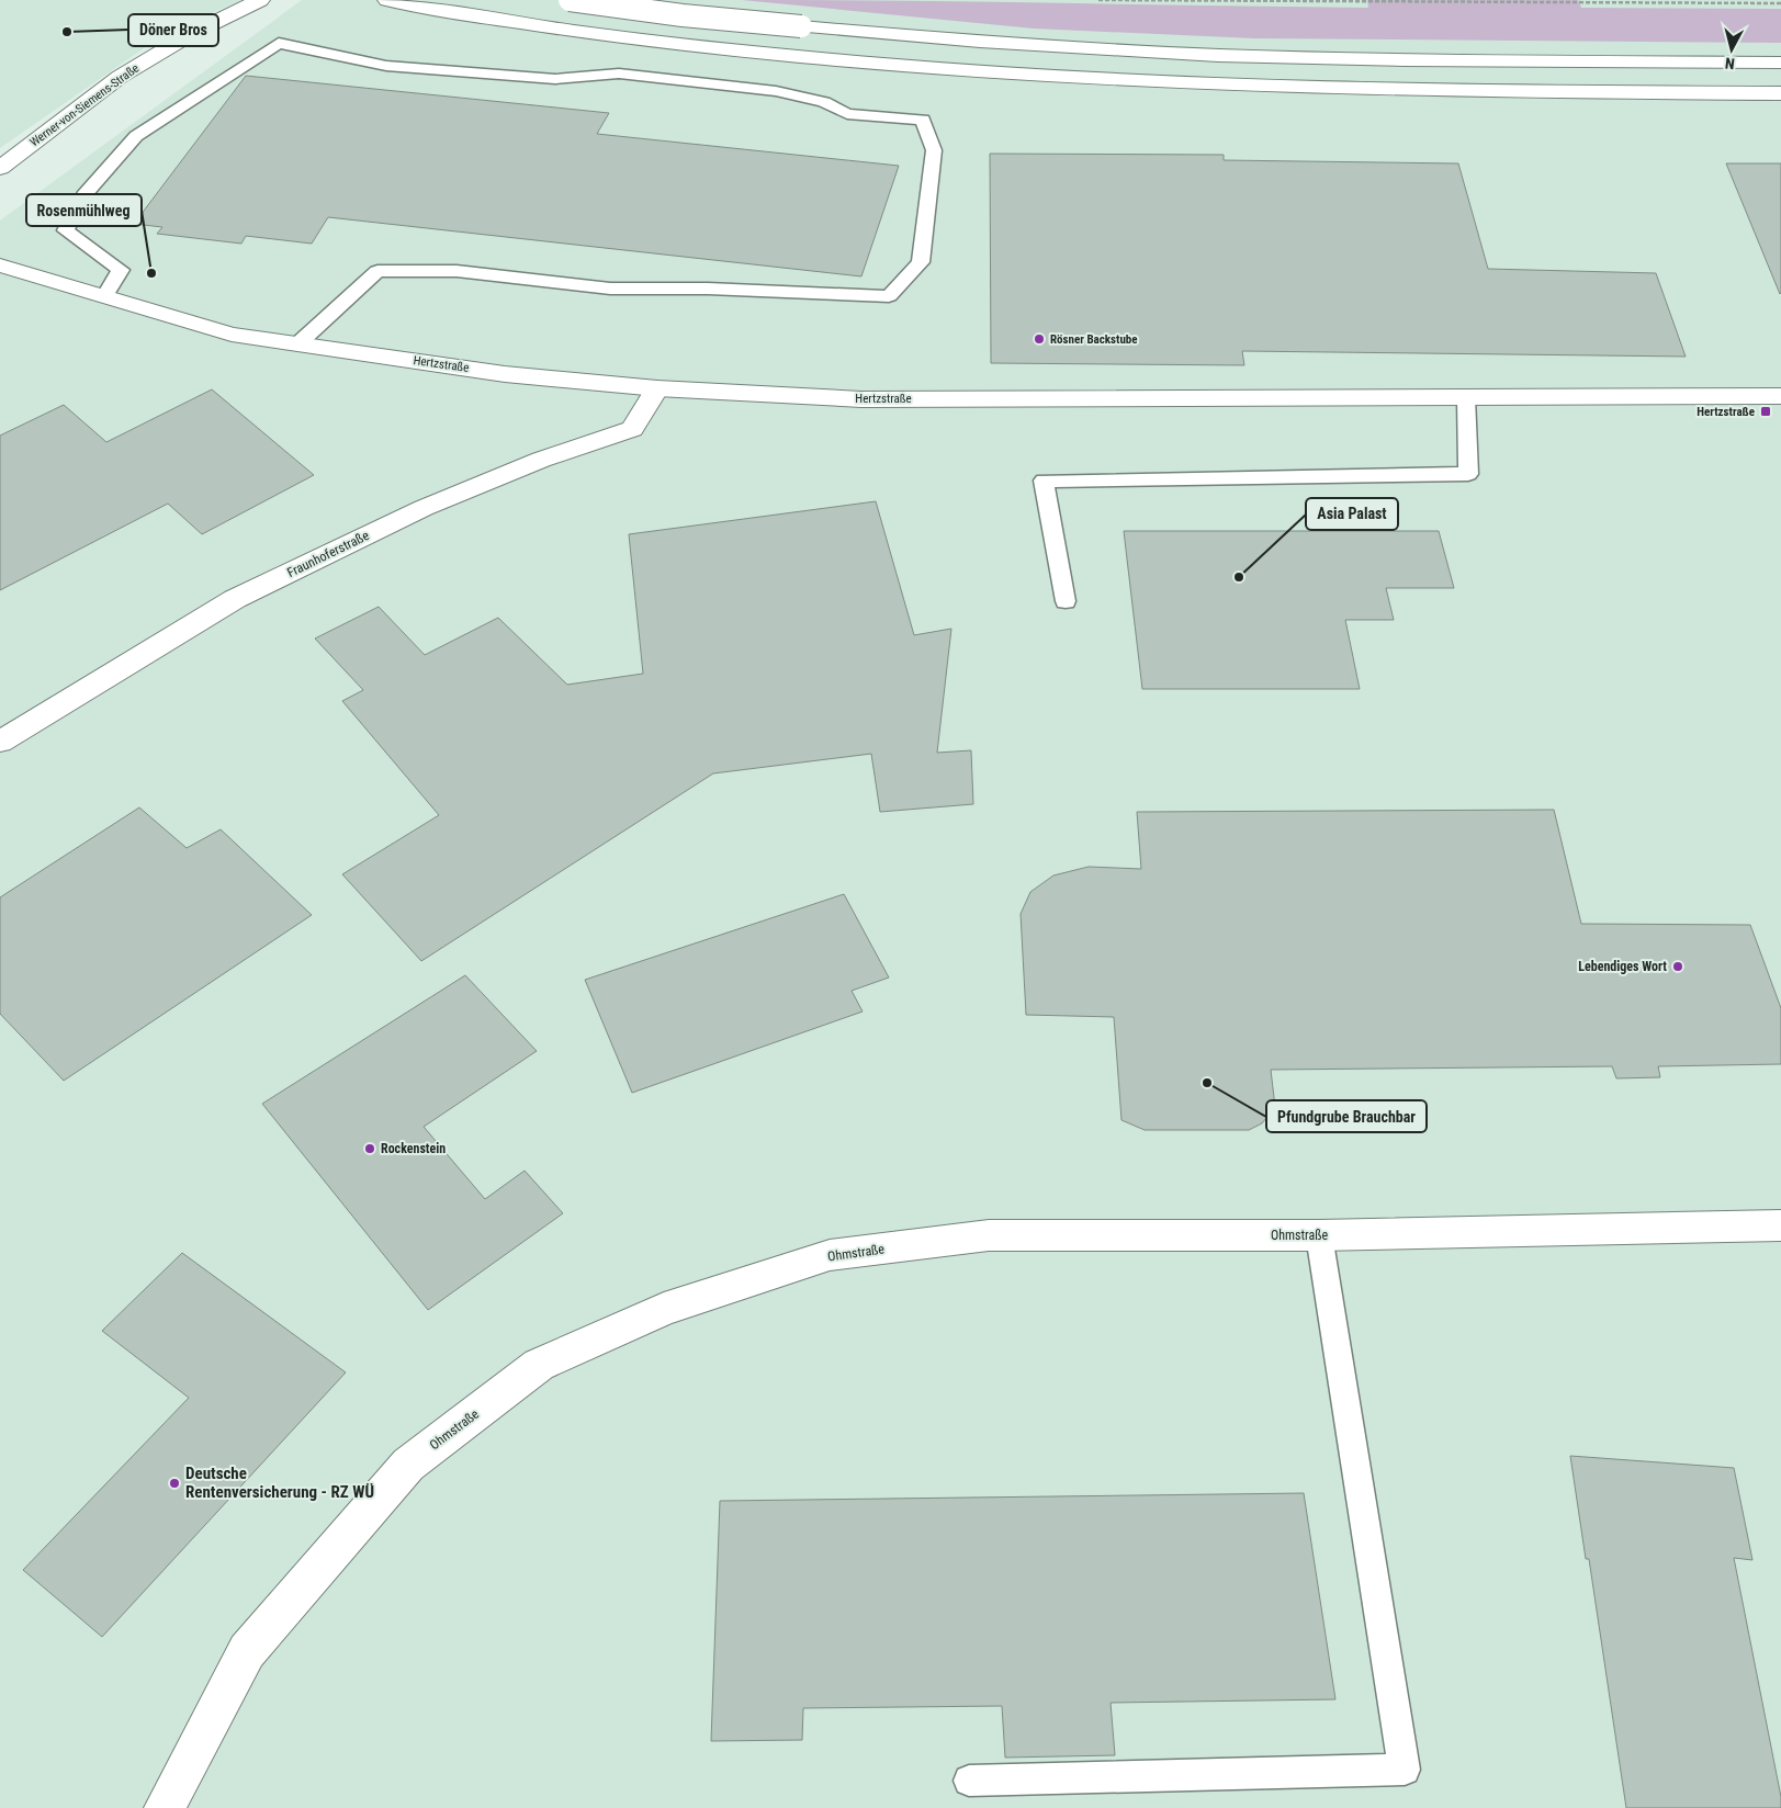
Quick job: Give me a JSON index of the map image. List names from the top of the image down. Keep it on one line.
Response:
{"streets":{"main road":["Werner-von-Siemens-Straße","Hertzstraße","Fraunhoferstraße","Ohmstraße"]},"crossings":[["Hertzstraße","Fraunhoferstraße"]],"places":{"other":["Döner Bros","Rosenmühlweg","Rösner Backstube","Asia Palast","Lebendiges Wort","Pfundgrube Brauchbar","Rockenstein","Deutsche Rentenversicherung - RZ WÜ"],"transit":["Hertzstraße"]},"north":"bottom"}
